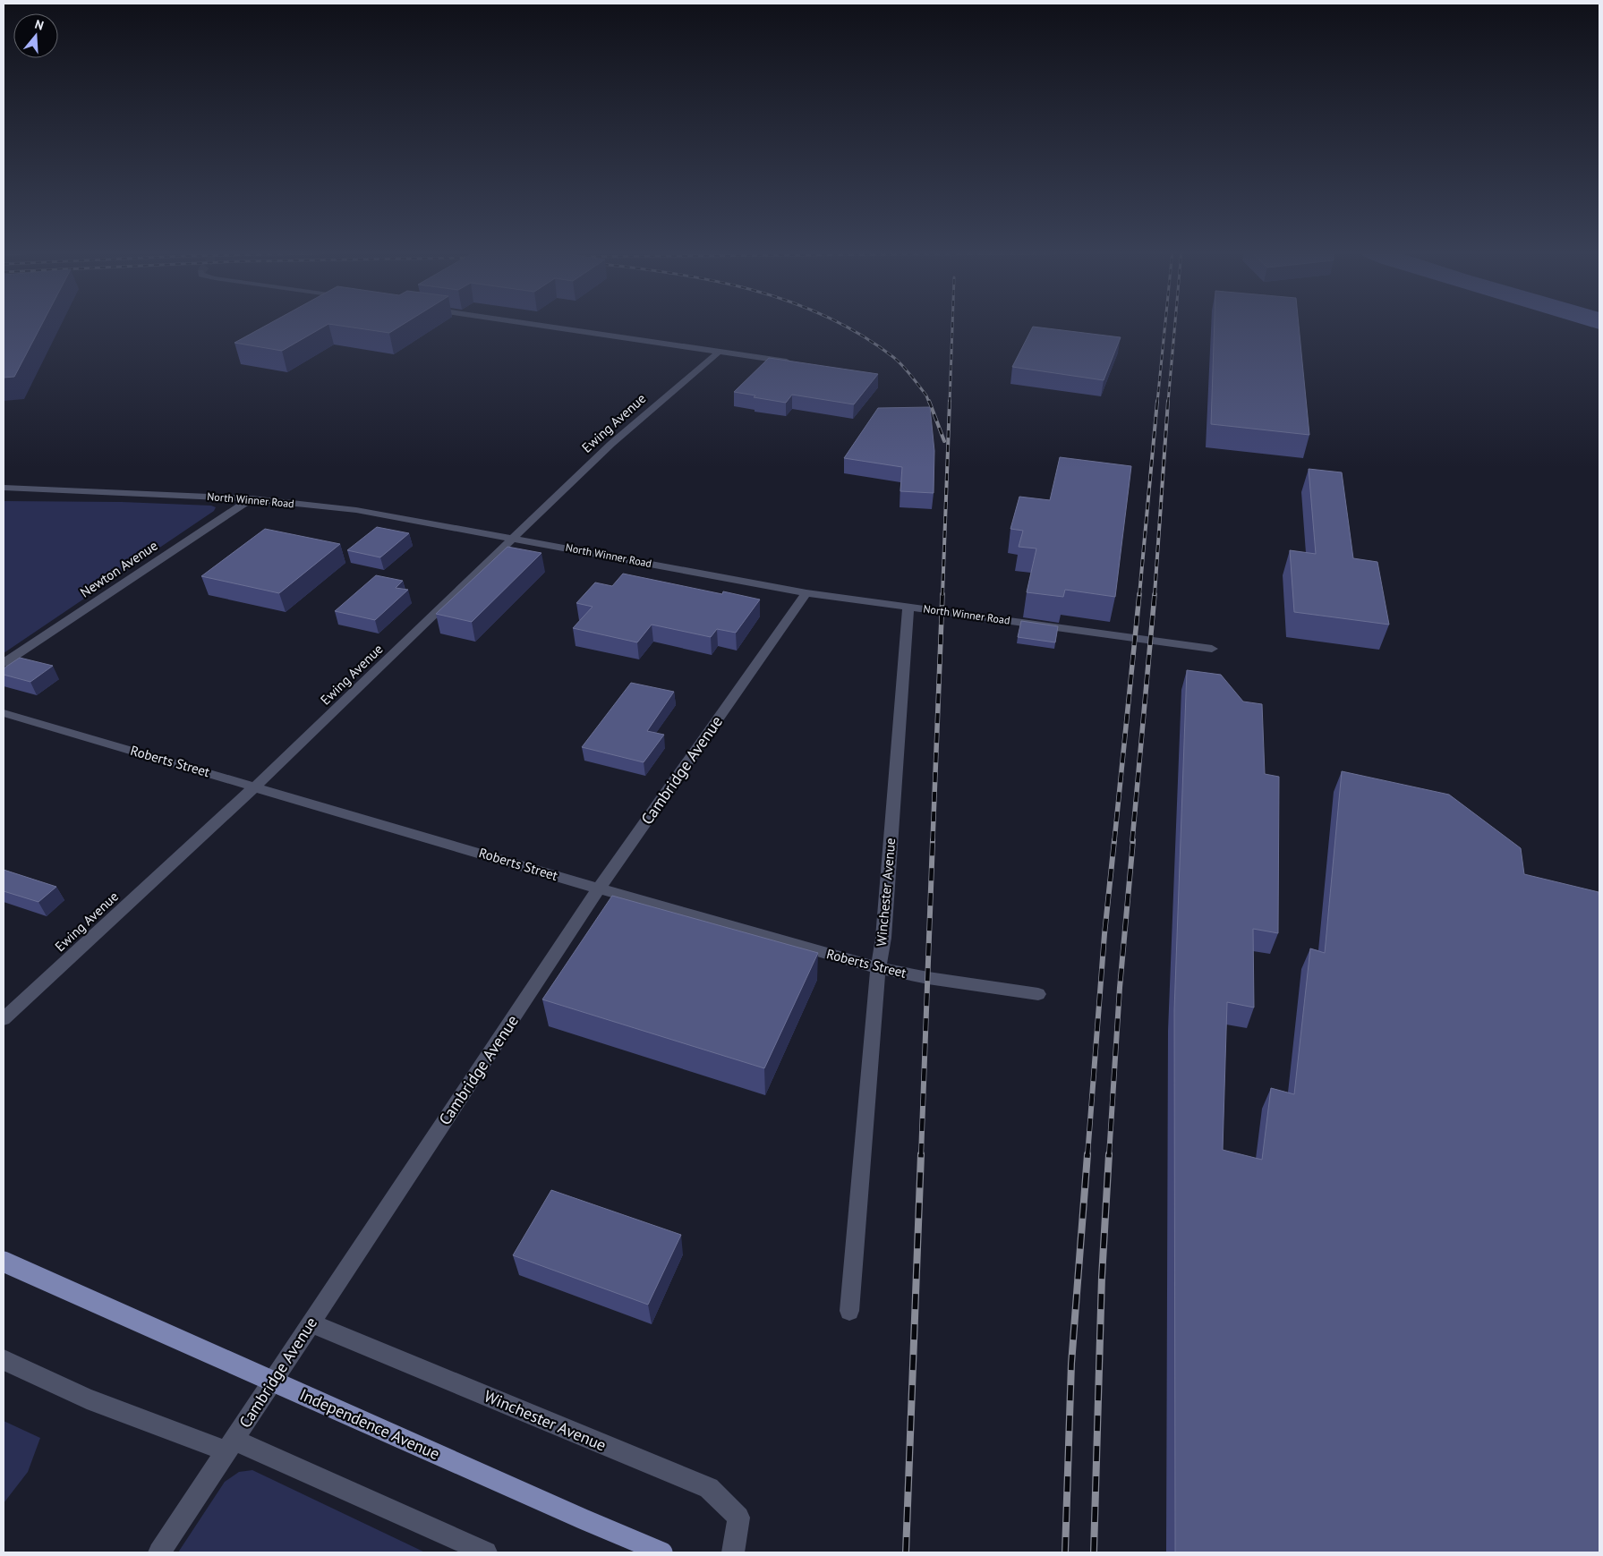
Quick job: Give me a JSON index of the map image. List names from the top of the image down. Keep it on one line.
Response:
{"streets":{"main road":["Independence Avenue"],"street":["Ewing Avenue","North Winner Road","Newton Avenue","Roberts Street","Cambridge Avenue","Winchester Avenue"]},"crossings":[["Ewing Avenue","North Winner Road"],["Ewing Avenue","Roberts Street"],["North Winner Road","Newton Avenue"],["North Winner Road","Cambridge Avenue"],["North Winner Road","Winchester Avenue"],["Roberts Street","Cambridge Avenue"],["Roberts Street","Winchester Avenue"],["Cambridge Avenue","Winchester Avenue"]],"north":"top"}
